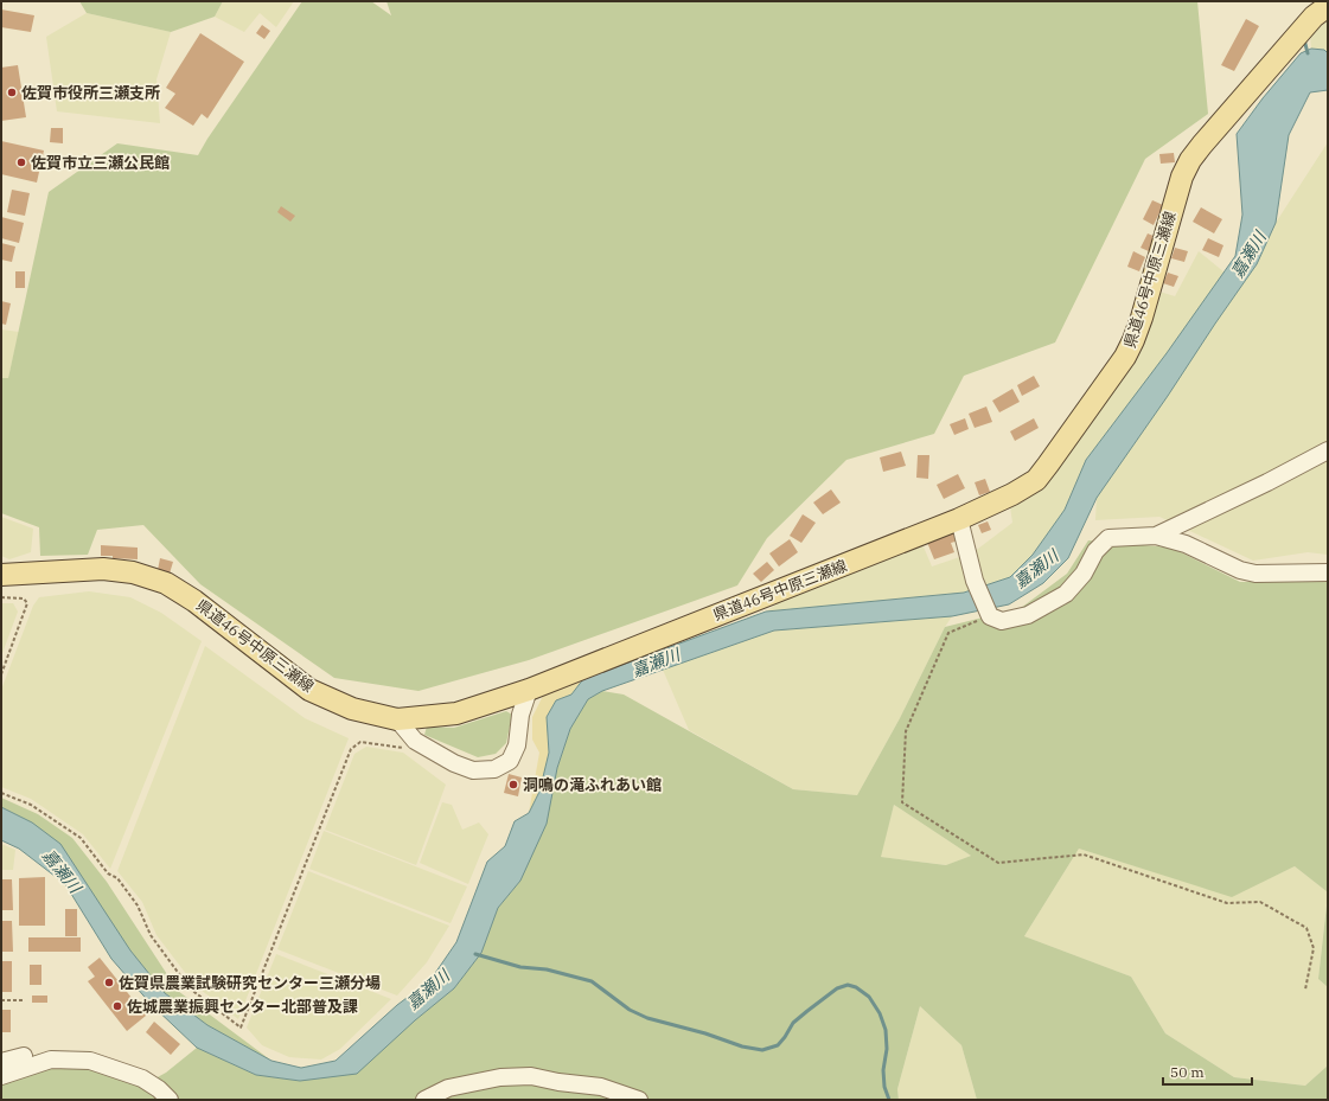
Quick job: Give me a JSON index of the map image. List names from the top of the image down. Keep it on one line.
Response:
{"streets":{"main road":["県道46号中原三瀬線"]},"water":["嘉瀬川"],"places":["佐賀市役所三瀬支所","佐賀市立三瀬公民館","洞鳴の滝ふれあい館","佐賀県農業試験研究センター三瀬分場","佐城農業振興センター北部普及課"],"scale_bar":"50 m"}
